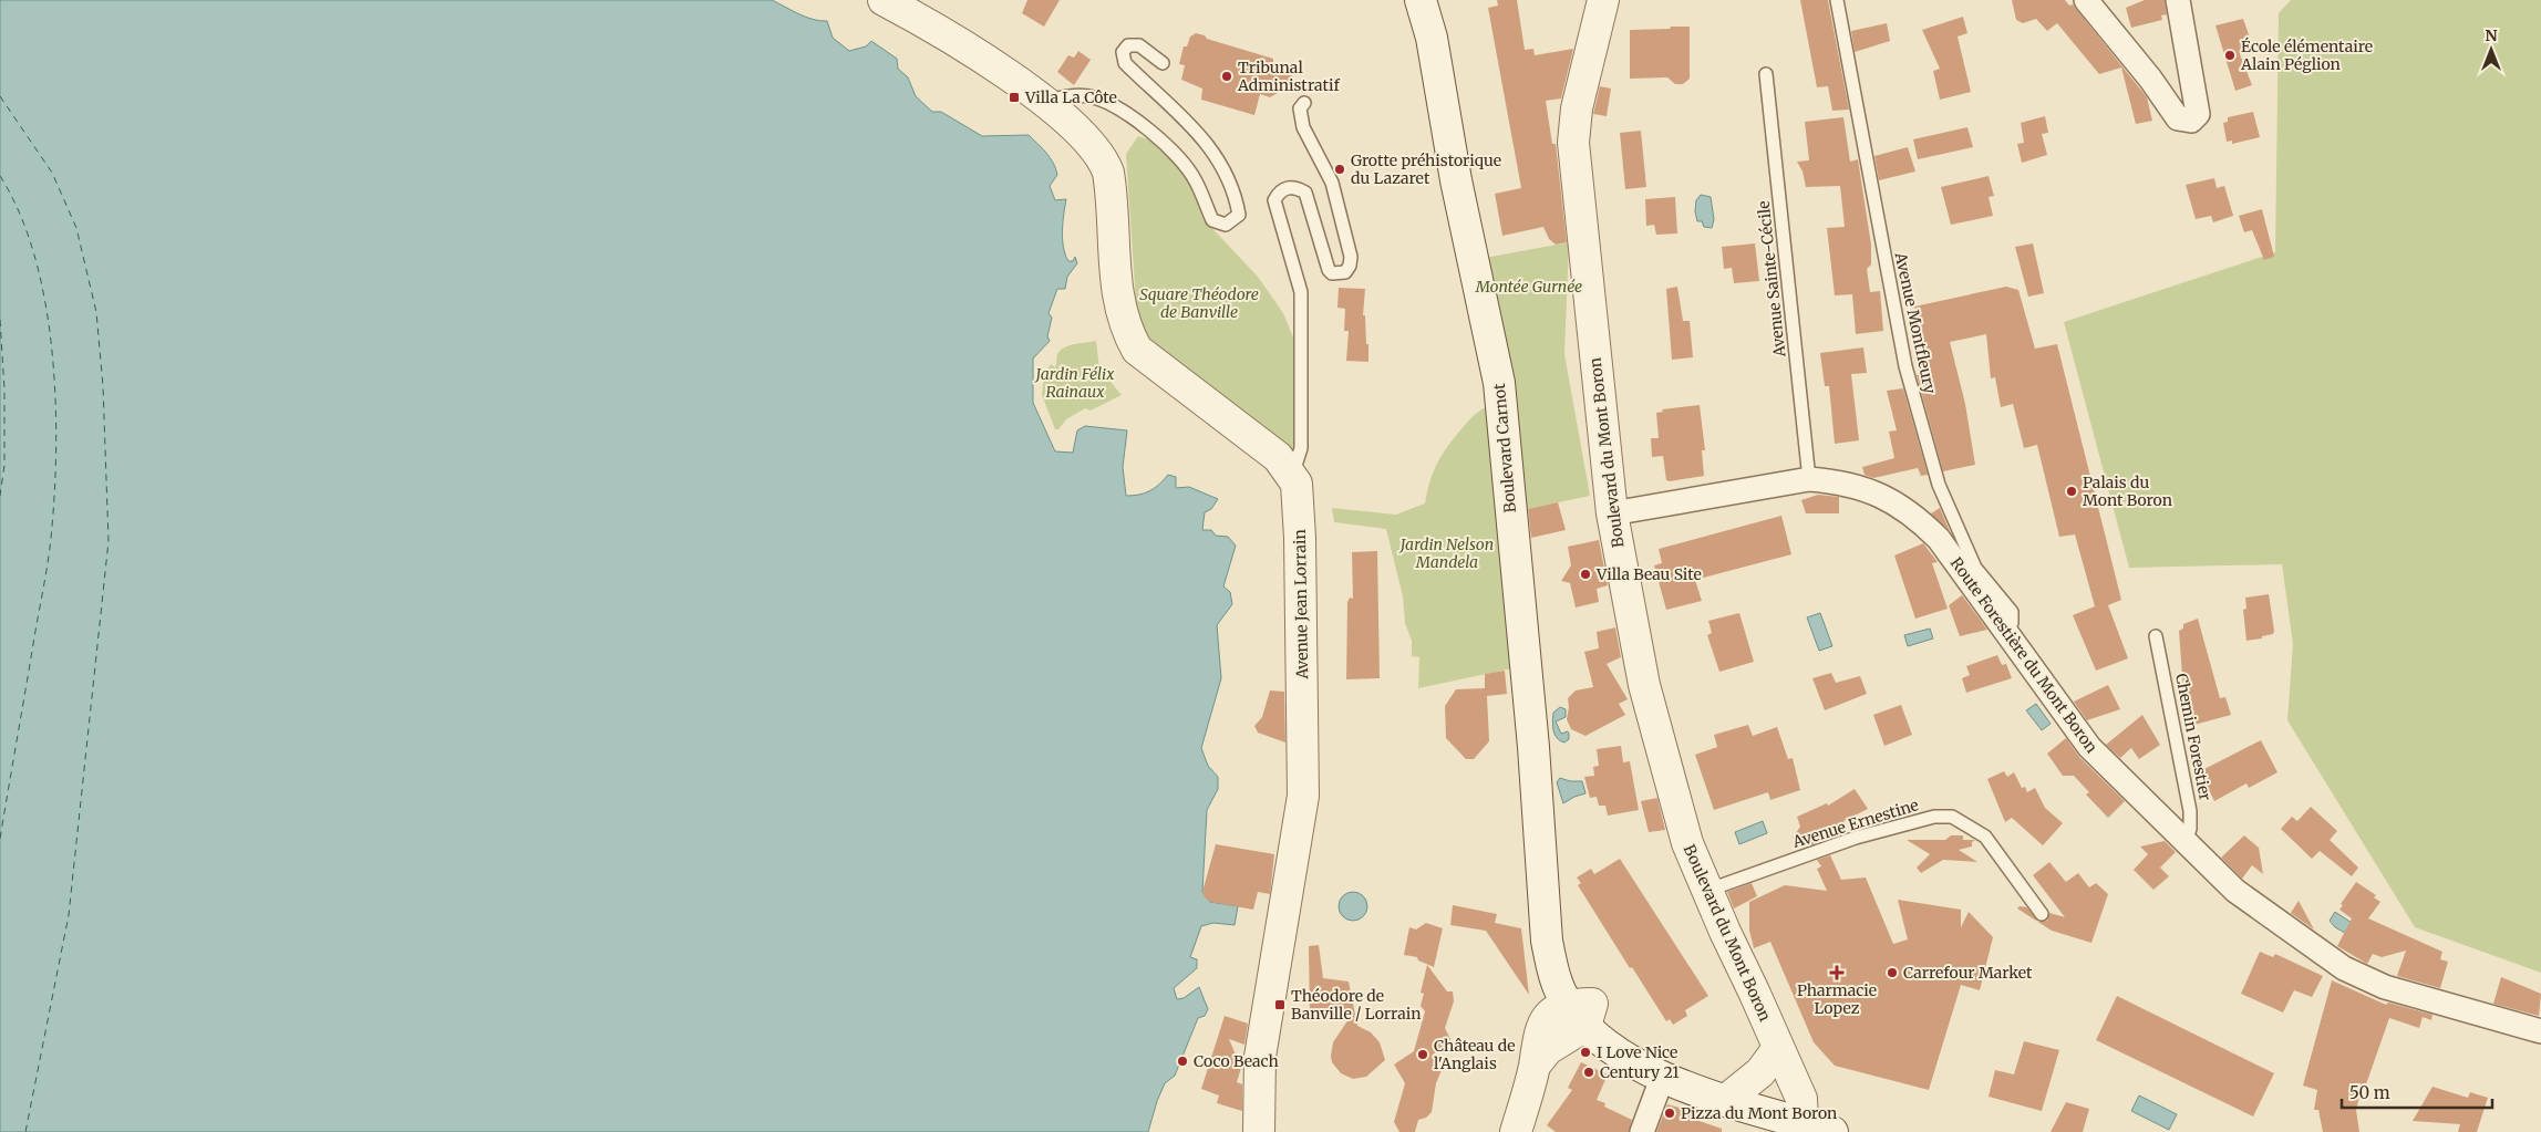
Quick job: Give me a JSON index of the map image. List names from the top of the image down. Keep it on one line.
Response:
{"streets":{"street":["Boulevard Carnot","Boulevard du Mont Boron","Avenue Jean Lorrain","Route Forestière du Mont Boron"],"lane":["Avenue Sainte-Cécile","Avenue Montfleury","Chemin Forestier","Avenue Ernestine"]},"crossings":[["Avenue Sainte-Cécile","Route Forestière du Mont Boron"],["Avenue Montfleury","Route Forestière du Mont Boron"],["Boulevard du Mont Boron","Route Forestière du Mont Boron"],["Boulevard du Mont Boron","Avenue Ernestine"],["Route Forestière du Mont Boron","Chemin Forestier"]],"parks":["Montée Gurnée","Square Théodore de Banville","Jardin Félix Rainaux","Jardin Nelson Mandela"],"places":{"other":["École élémentaire Alain Péglion","Tribunal Administratif","Grotte préhistorique du Lazaret","Palais du Mont Boron","Villa Beau Site","Carrefour Market","I Love Nice","Château de l'Anglais","Coco Beach","Century 21","Pizza du Mont Boron"],"transit":["Villa La Côte","Théodore de Banville / Lorrain"],"health":["Pharmacie Lopez"]},"scale_bar":"50 m","north":"top"}
